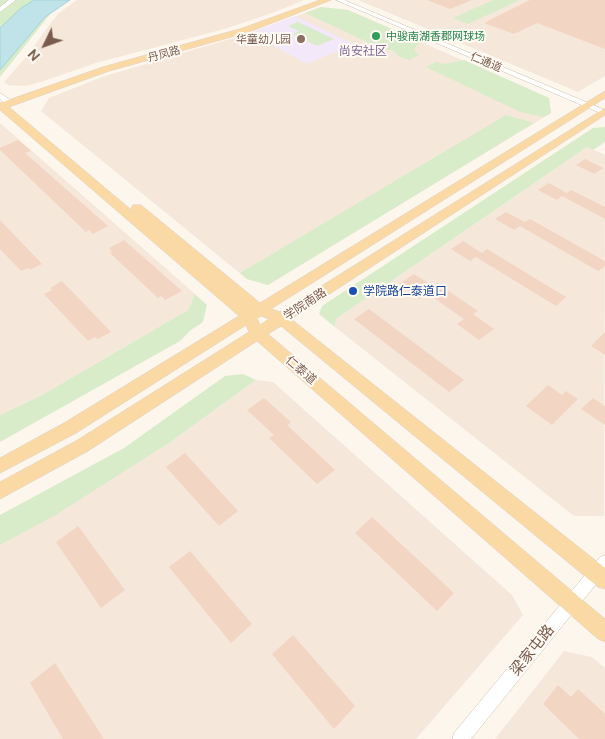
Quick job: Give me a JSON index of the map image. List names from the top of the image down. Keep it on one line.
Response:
{"streets":{"main road":["丹凤路","学院南路","仁泰道"],"street":["仁通道","梁家屯路"]},"crossings":[["丹凤路","仁泰道"],["仁通道","学院南路"],["学院南路","仁泰道"],["仁泰道","梁家屯路"]],"districts":["尚安社区"],"places":["中骏南湖香郡网球场","华童幼儿园","学院路仁泰道口"],"north":"bottom left"}
